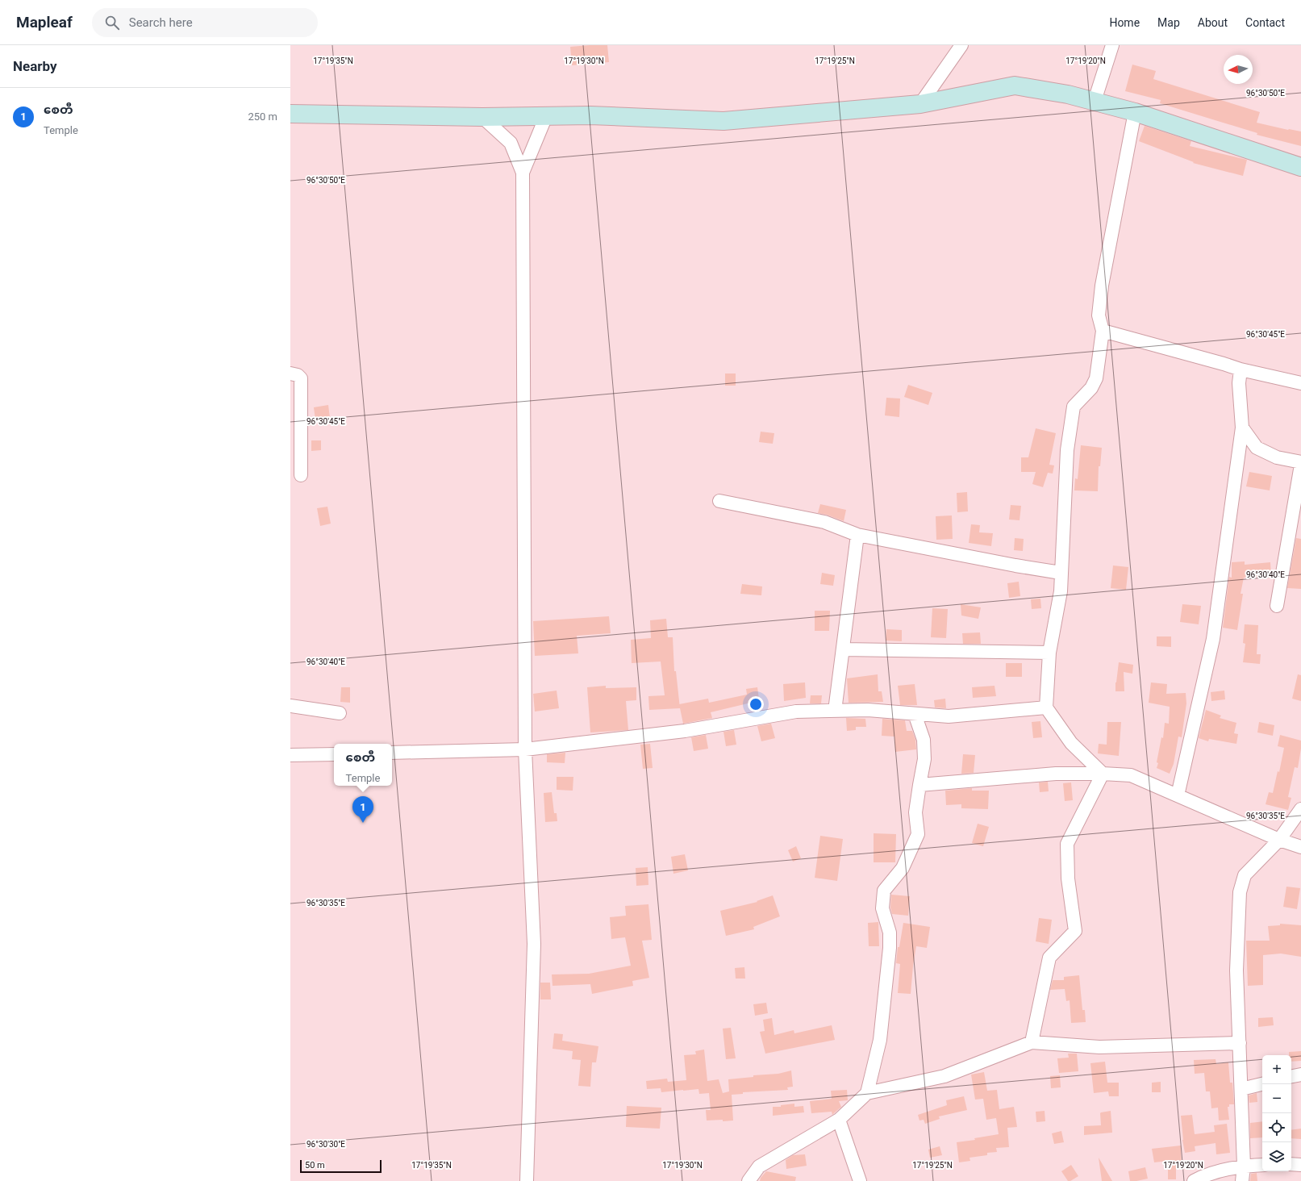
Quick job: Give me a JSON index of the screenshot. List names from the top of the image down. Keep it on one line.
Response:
{"scale_bar":"50 m","north":"left","page":{"header":"Mapleaf","search":"Search here","nav":["Home","Map","About","Contact"],"heading":"Nearby","list":[{"mark":"1","name":"စေတီ","note":"Temple","value":"250 m"}],"popup":["စေတီ","Temple"],"pins":"1","map_buttons":["+","−"],"scale":"50 m"},"coordinates":["17°19'35\"N","17°19'30\"N","17°19'25\"N","17°19'20\"N","96°30'50\"E","96°30'45\"E","96°30'40\"E","96°30'35\"E","96°30'30\"E"]}
